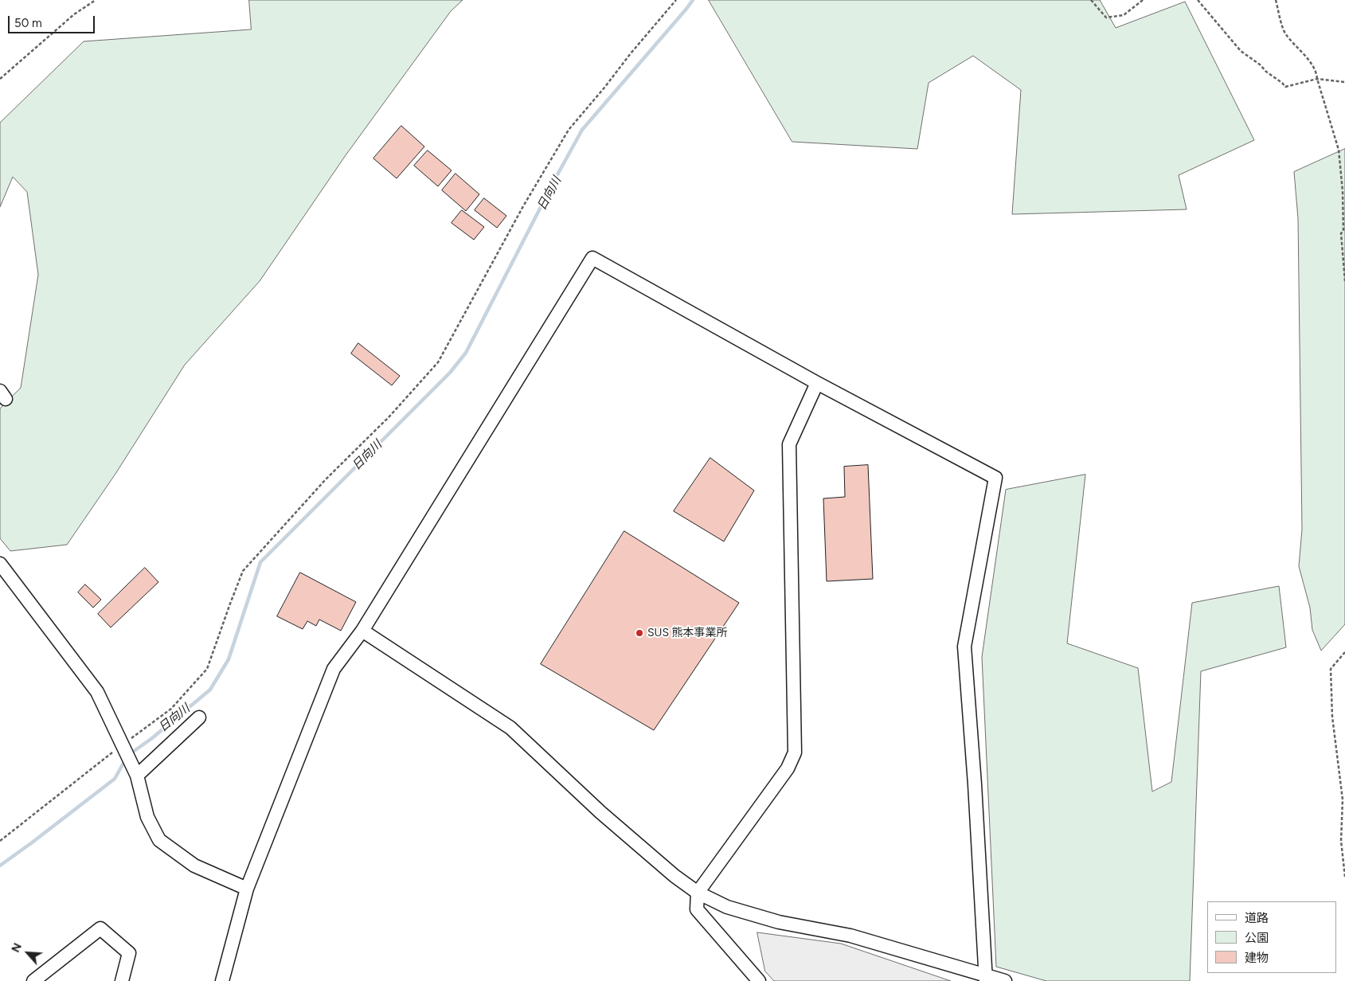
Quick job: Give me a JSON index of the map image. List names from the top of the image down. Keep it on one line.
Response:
{"water":["日向川"],"places":["SUS 熊本事業所"],"legend":["道路","公園","建物"],"scale_bar":"50 m","north":"top left"}
